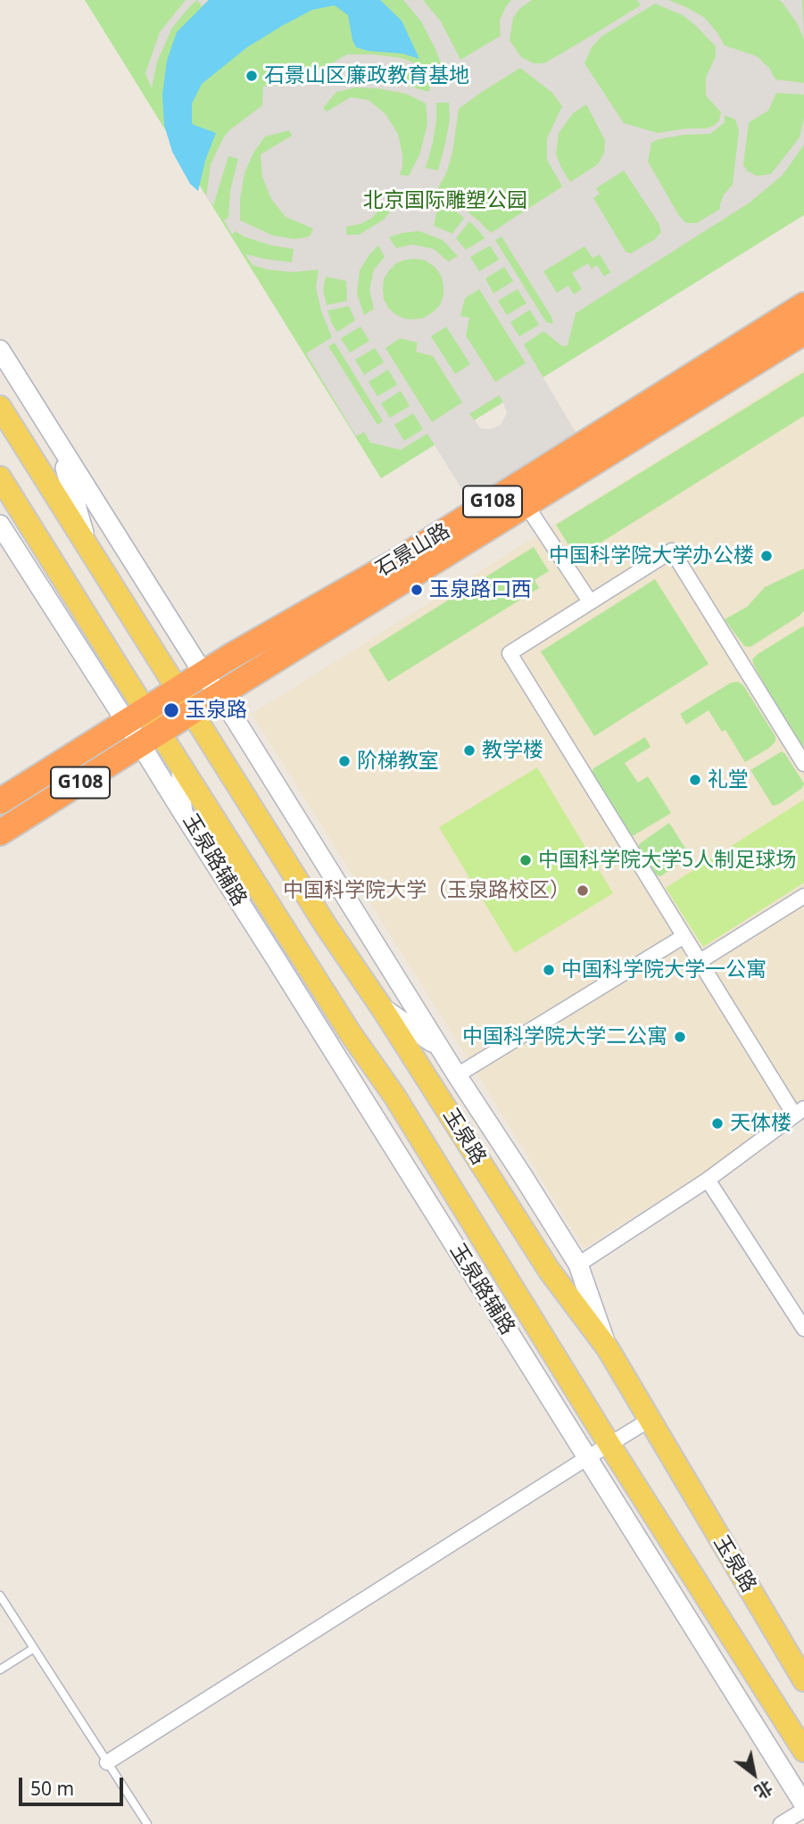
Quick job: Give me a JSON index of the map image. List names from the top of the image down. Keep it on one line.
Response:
{"streets":{"highway":["G108","石景山路"],"main road":["玉泉路"],"street":["玉泉路辅路"]},"crossings":[["G108","石景山路"],["G108","玉泉路"],["石景山路","玉泉路"],["玉泉路辅路","玉泉路"]],"parks":["北京国际雕塑公园"],"places":["石景山区廉政教育基地","中国科学院大学办公楼","玉泉路口西","玉泉路","教学楼","阶梯教室","礼堂","中国科学院大学5人制足球场","中国科学院大学（玉泉路校区）","中国科学院大学一公寓","中国科学院大学二公寓","天体楼"],"scale_bar":"50 m","north":"bottom right"}
